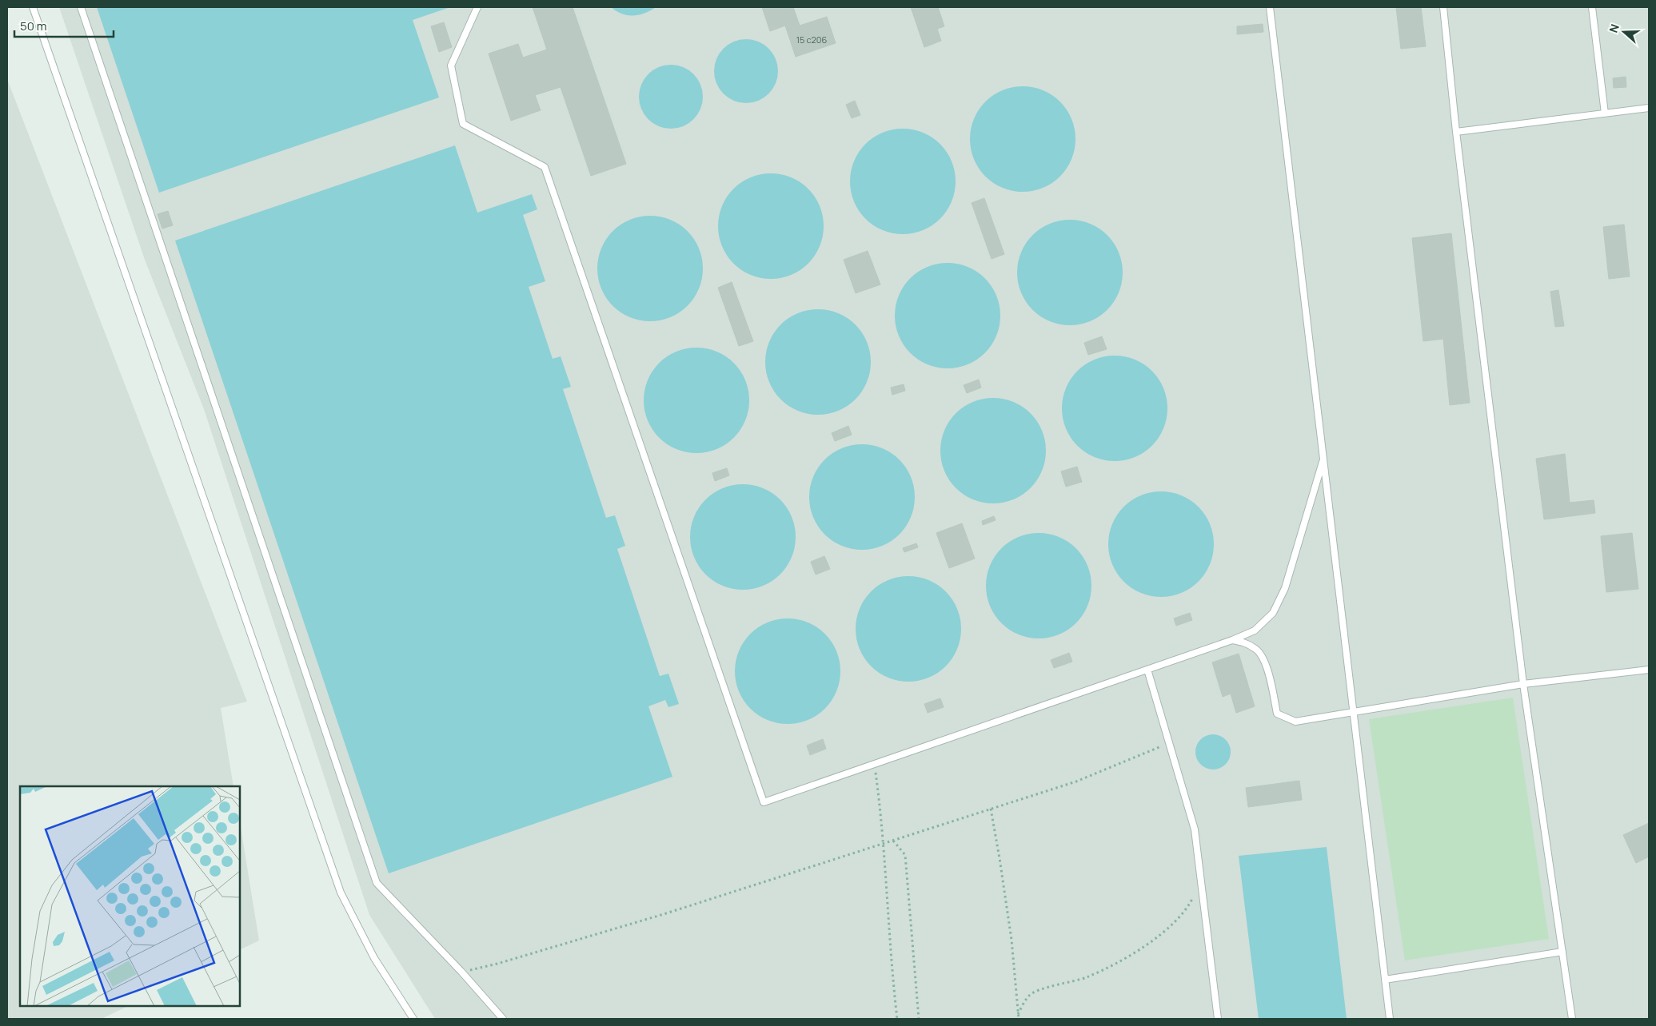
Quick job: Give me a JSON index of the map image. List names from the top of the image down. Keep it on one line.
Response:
{"house_numbers":["15 с206"],"scale_bar":"50 m","north":"left"}
